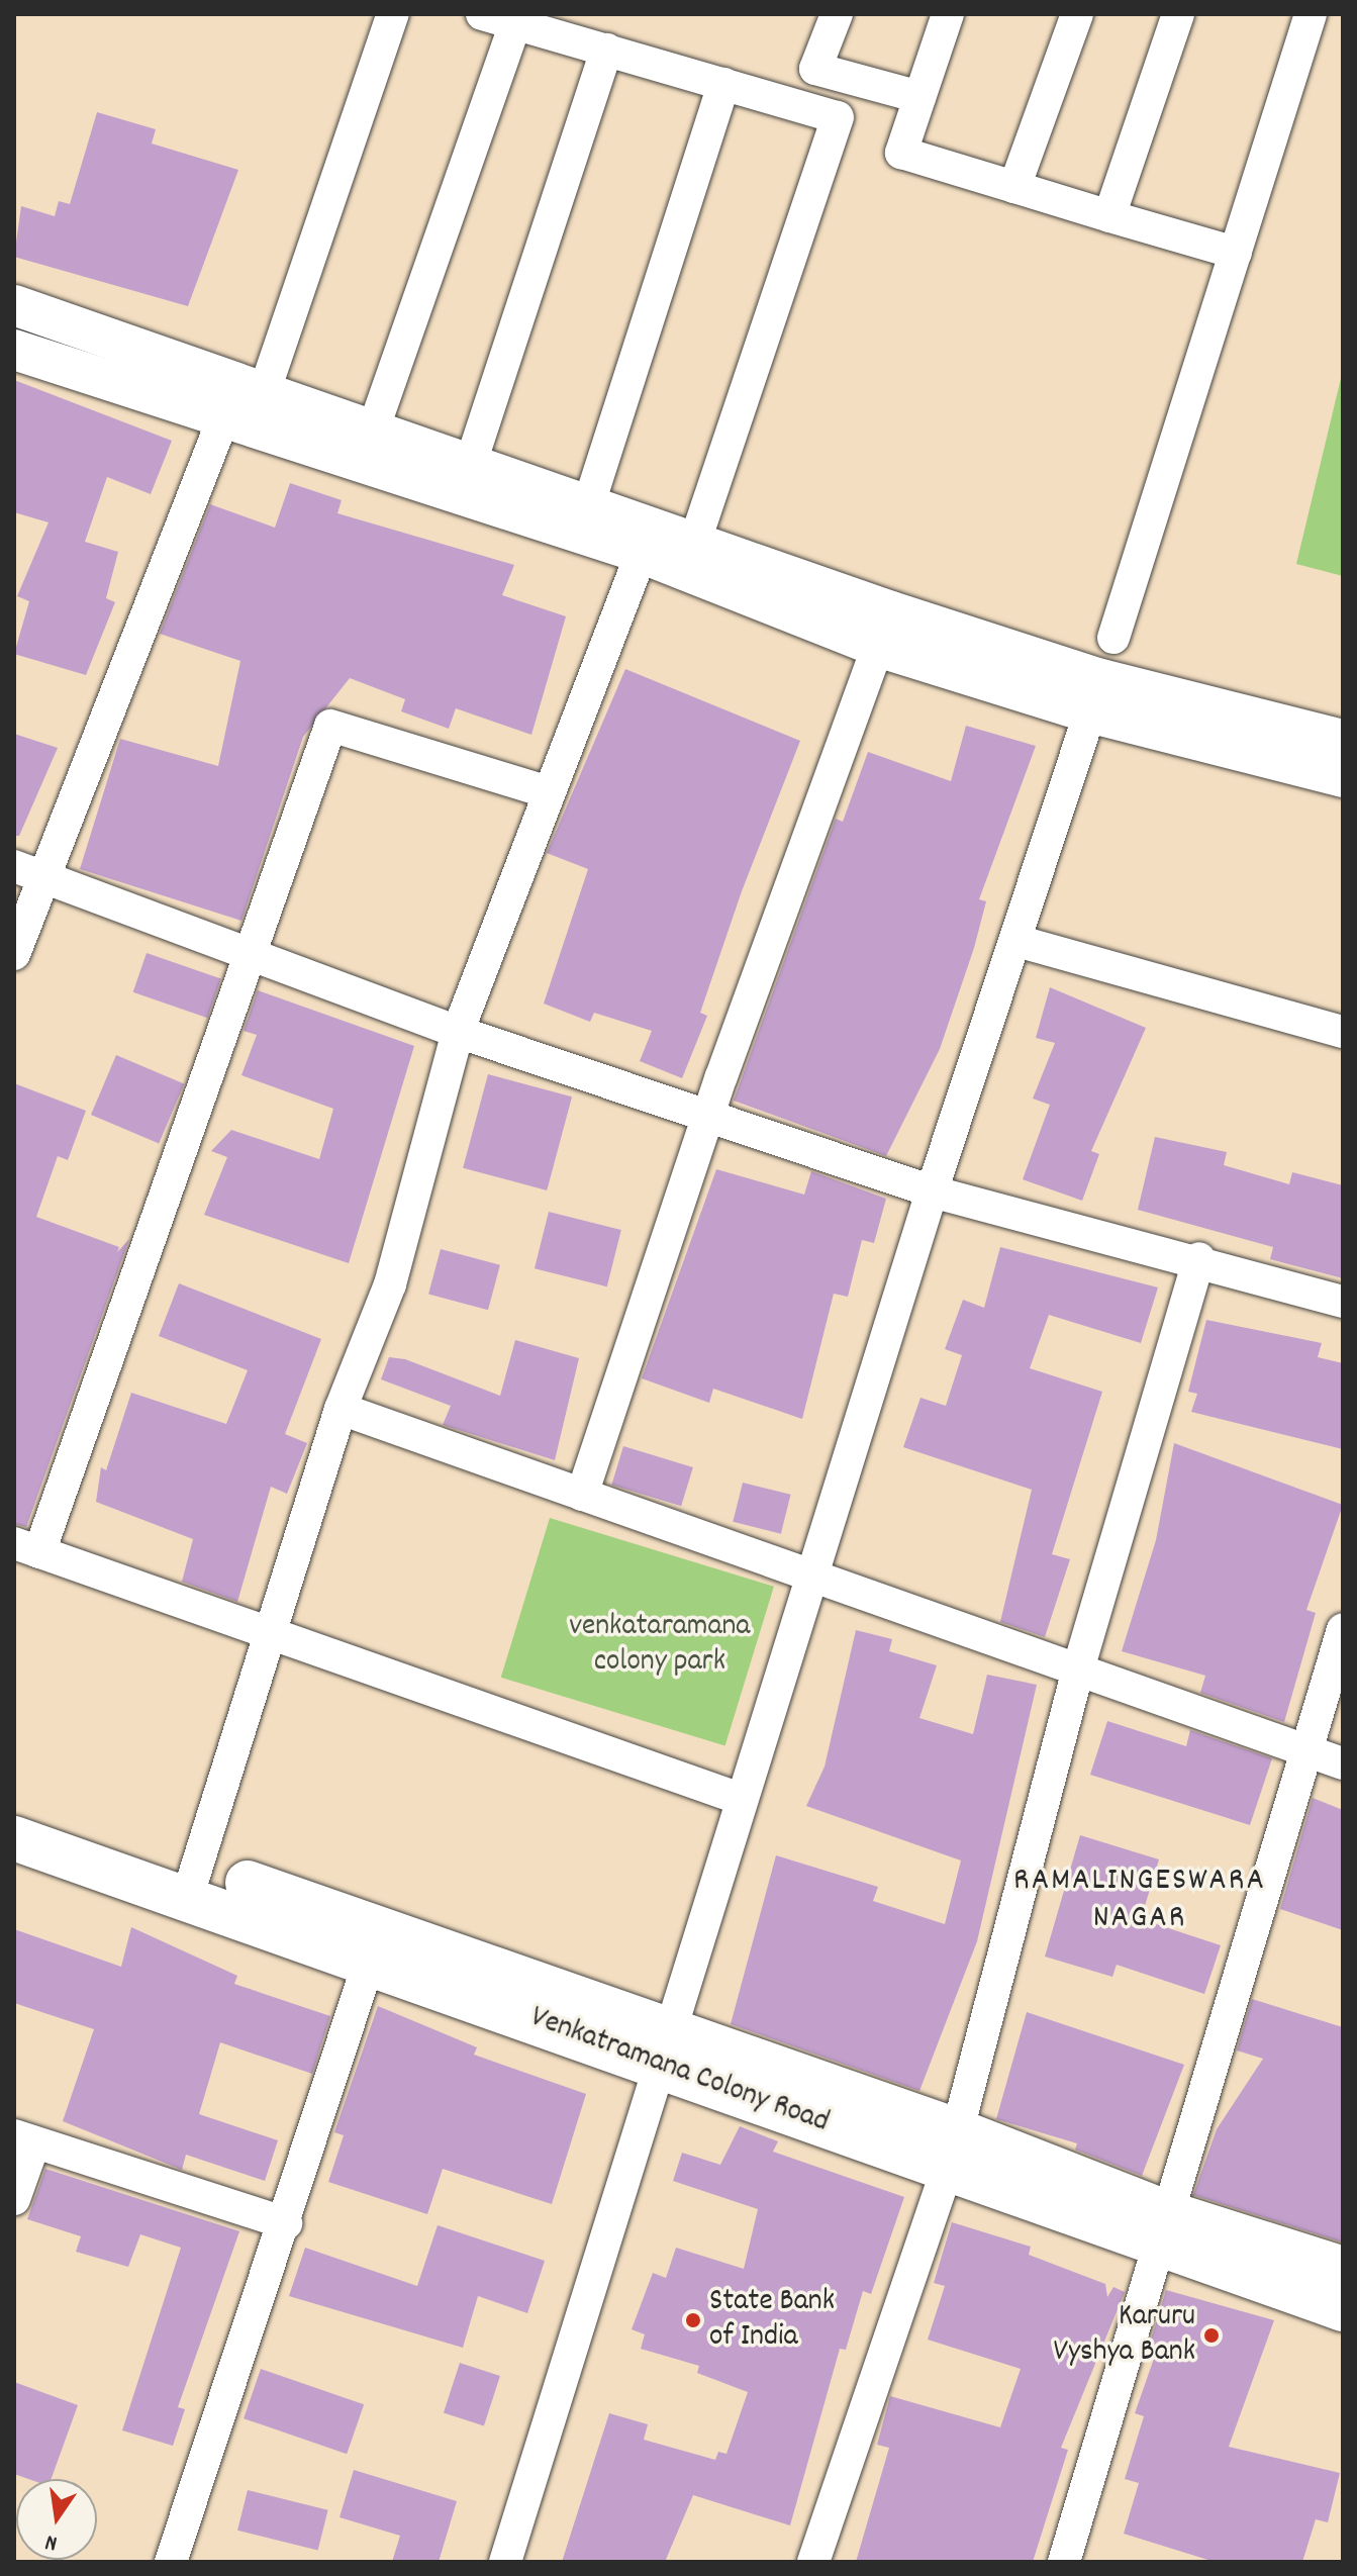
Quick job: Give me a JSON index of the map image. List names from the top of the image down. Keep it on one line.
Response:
{"streets":{"main road":["Venkatramana Colony Road"]},"districts":["RAMALINGESWARA NAGAR"],"parks":["venkataramana colony park"],"places":["State Bank of India","Karuru Vyshya Bank"],"north":"bottom"}
